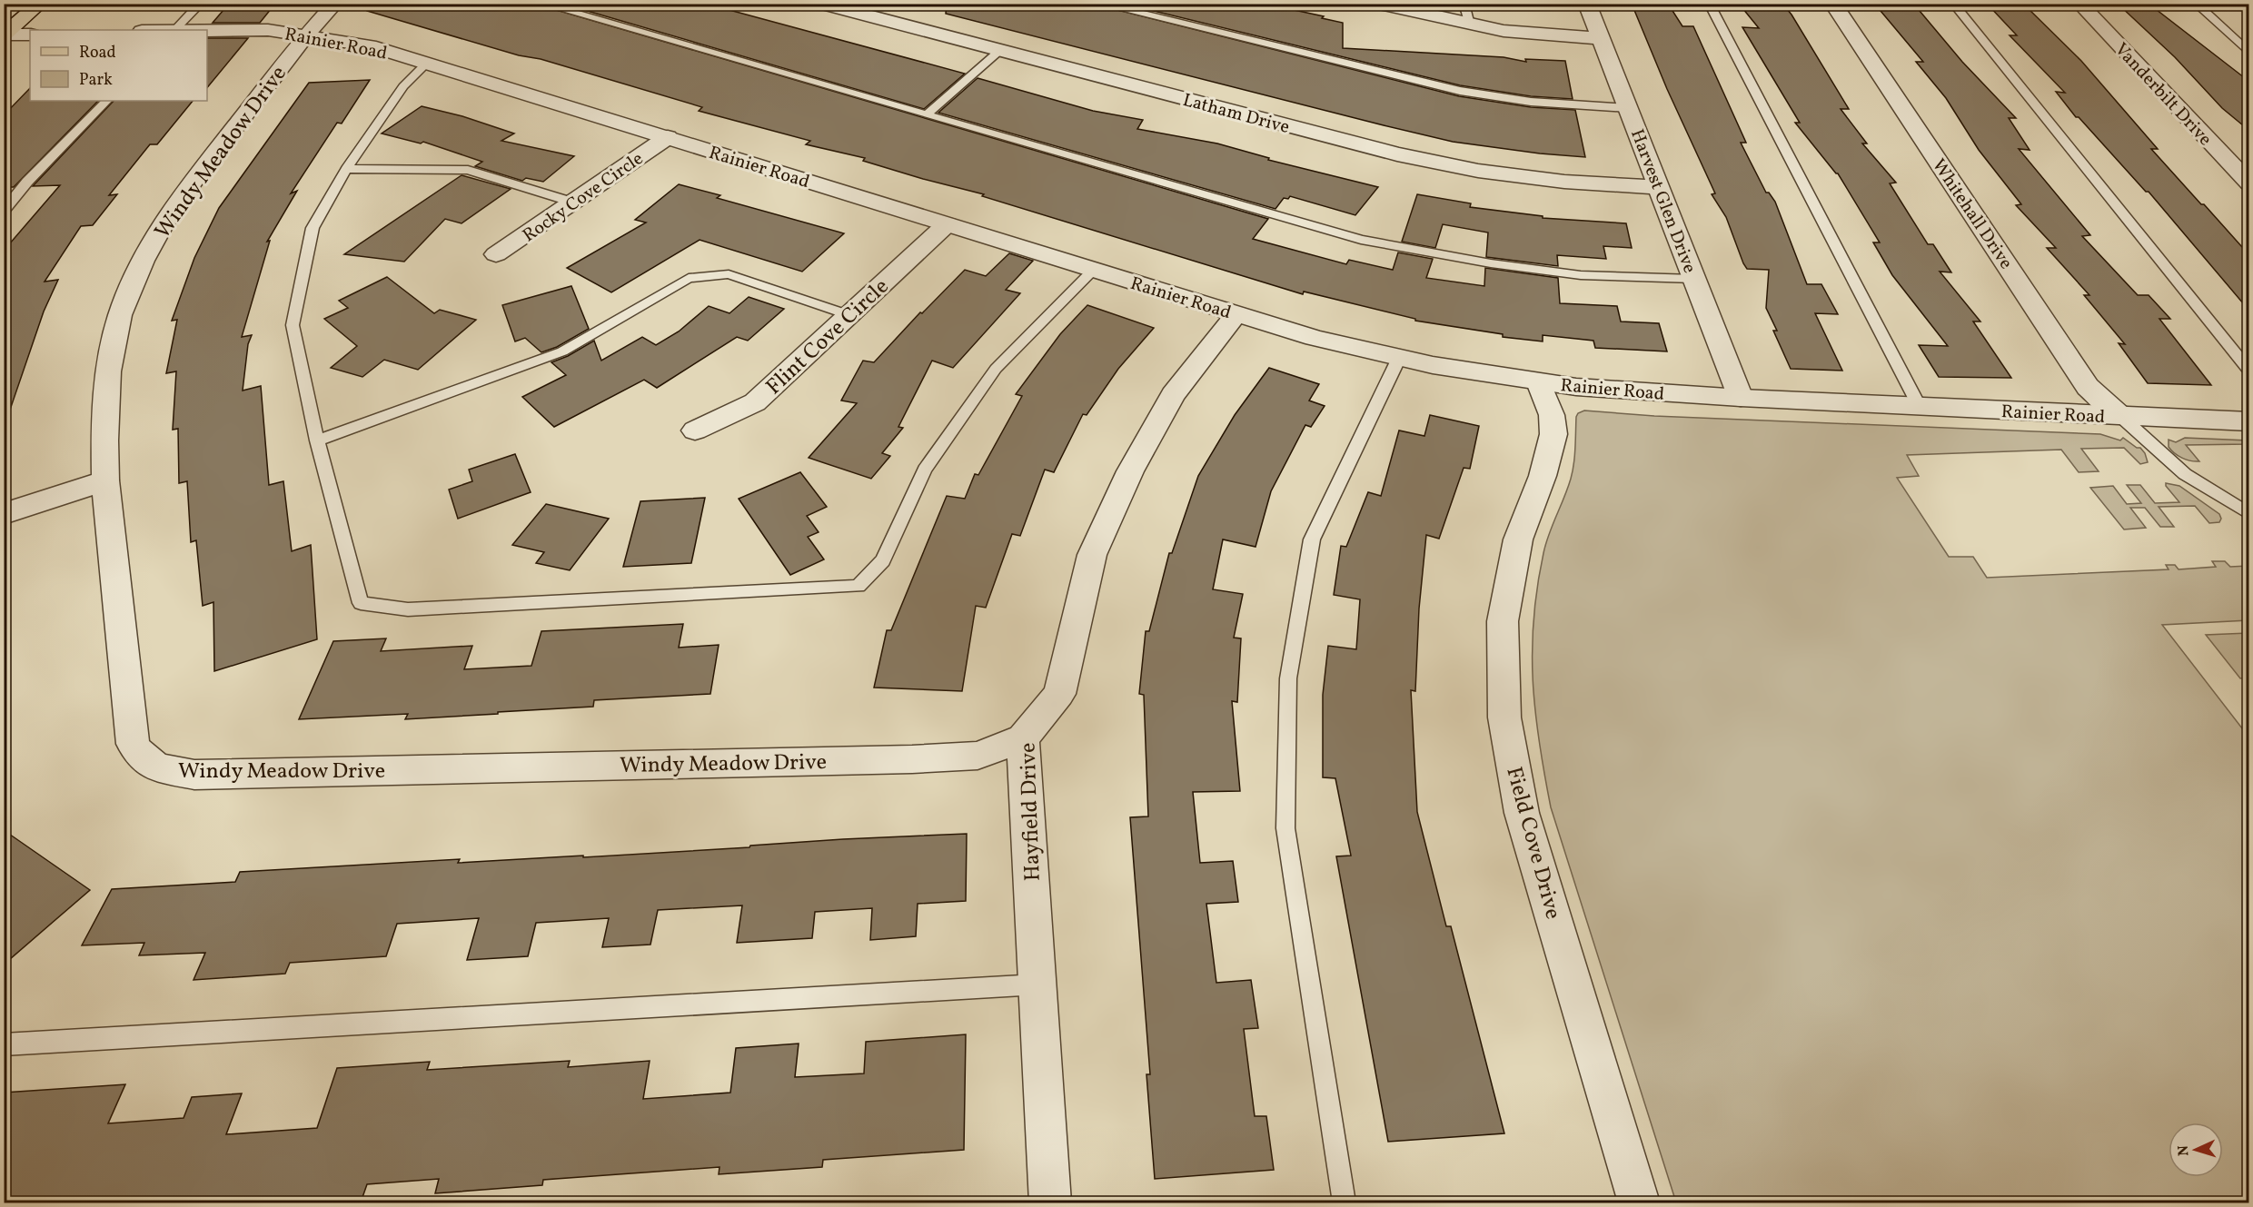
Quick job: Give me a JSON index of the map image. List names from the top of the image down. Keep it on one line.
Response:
{"streets":{"street":["Rainier Road","Vanderbilt Drive","Latham Drive","Windy Meadow Drive","Rocky Cove Circle","Harvest Glen Drive","Whitehall Drive","Flint Cove Circle","Hayfield Drive","Field Cove Drive"]},"crossings":[["Rainier Road","Windy Meadow Drive"],["Rainier Road","Rocky Cove Circle"],["Rainier Road","Harvest Glen Drive"],["Rainier Road","Whitehall Drive"],["Rainier Road","Flint Cove Circle"],["Rainier Road","Hayfield Drive"],["Rainier Road","Field Cove Drive"],["Latham Drive","Harvest Glen Drive"],["Windy Meadow Drive","Hayfield Drive"]],"legend":["Road","Park"],"north":"left"}
